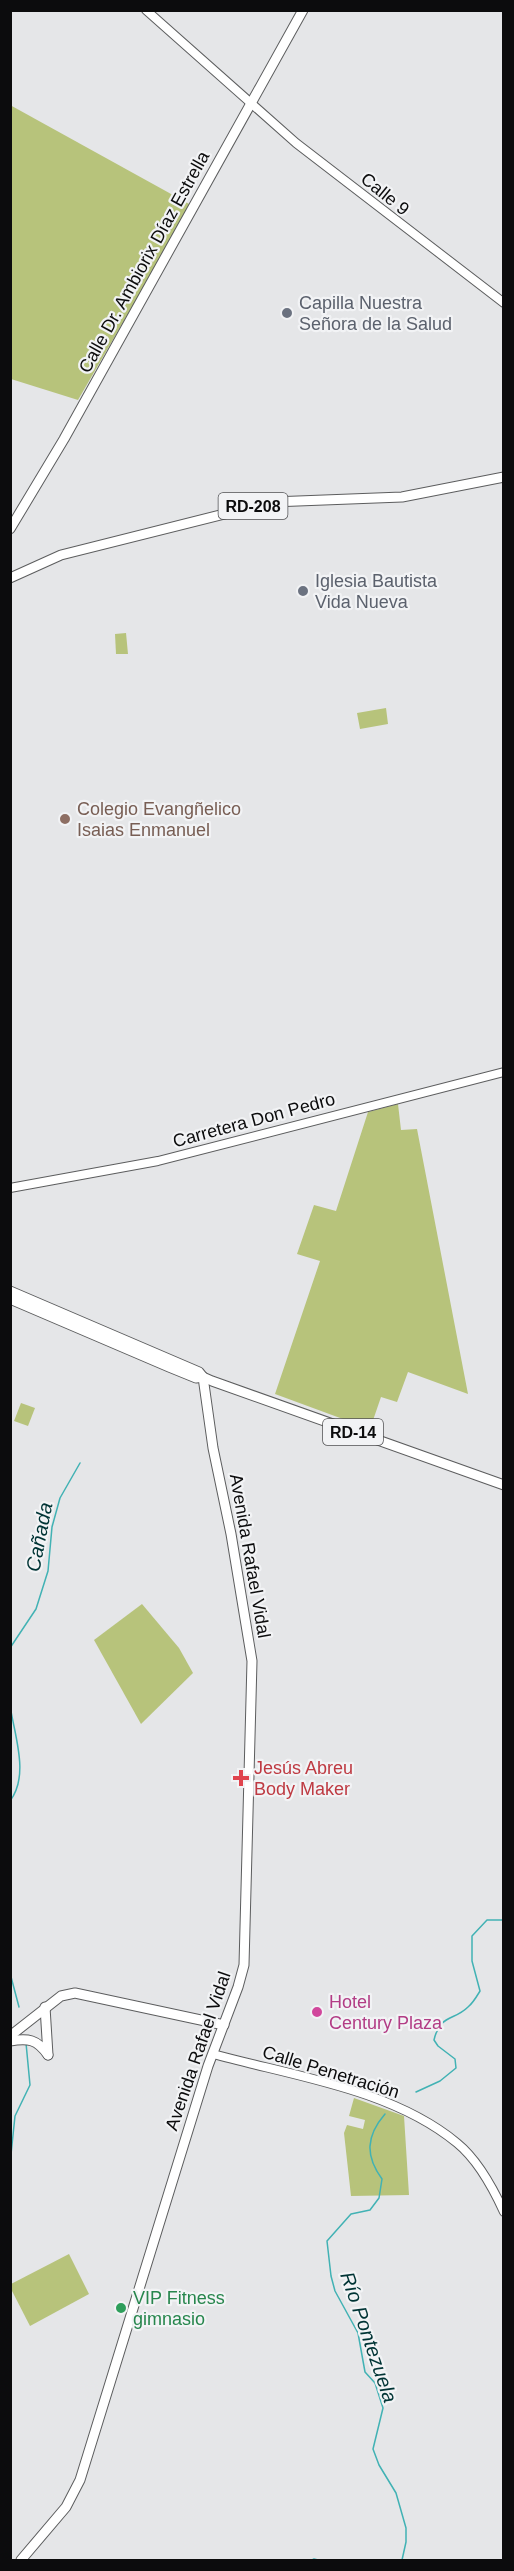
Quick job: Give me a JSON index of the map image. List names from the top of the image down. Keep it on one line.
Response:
{"streets":{"main road":["Calle Dr. Ambiorix Díaz Estrella","RD-208","RD-14","Avenida Rafael Vidal"],"street":["Calle 9","Carretera Don Pedro","Calle Penetración"]},"crossings":[["Calle 9","Calle Dr. Ambiorix Díaz Estrella"],["RD-14","Avenida Rafael Vidal"],["Avenida Rafael Vidal","Calle Penetración"]],"water":["Cañada","Río Pontezuela"],"places":{"other":["Capilla Nuestra Señora de la Salud","Iglesia Bautista Vida Nueva","Colegio Evangñelico Isaias Enmanuel","Hotel Century Plaza","VIP Fitness gimnasio"],"health":["Jesús Abreu Body Maker"]}}
